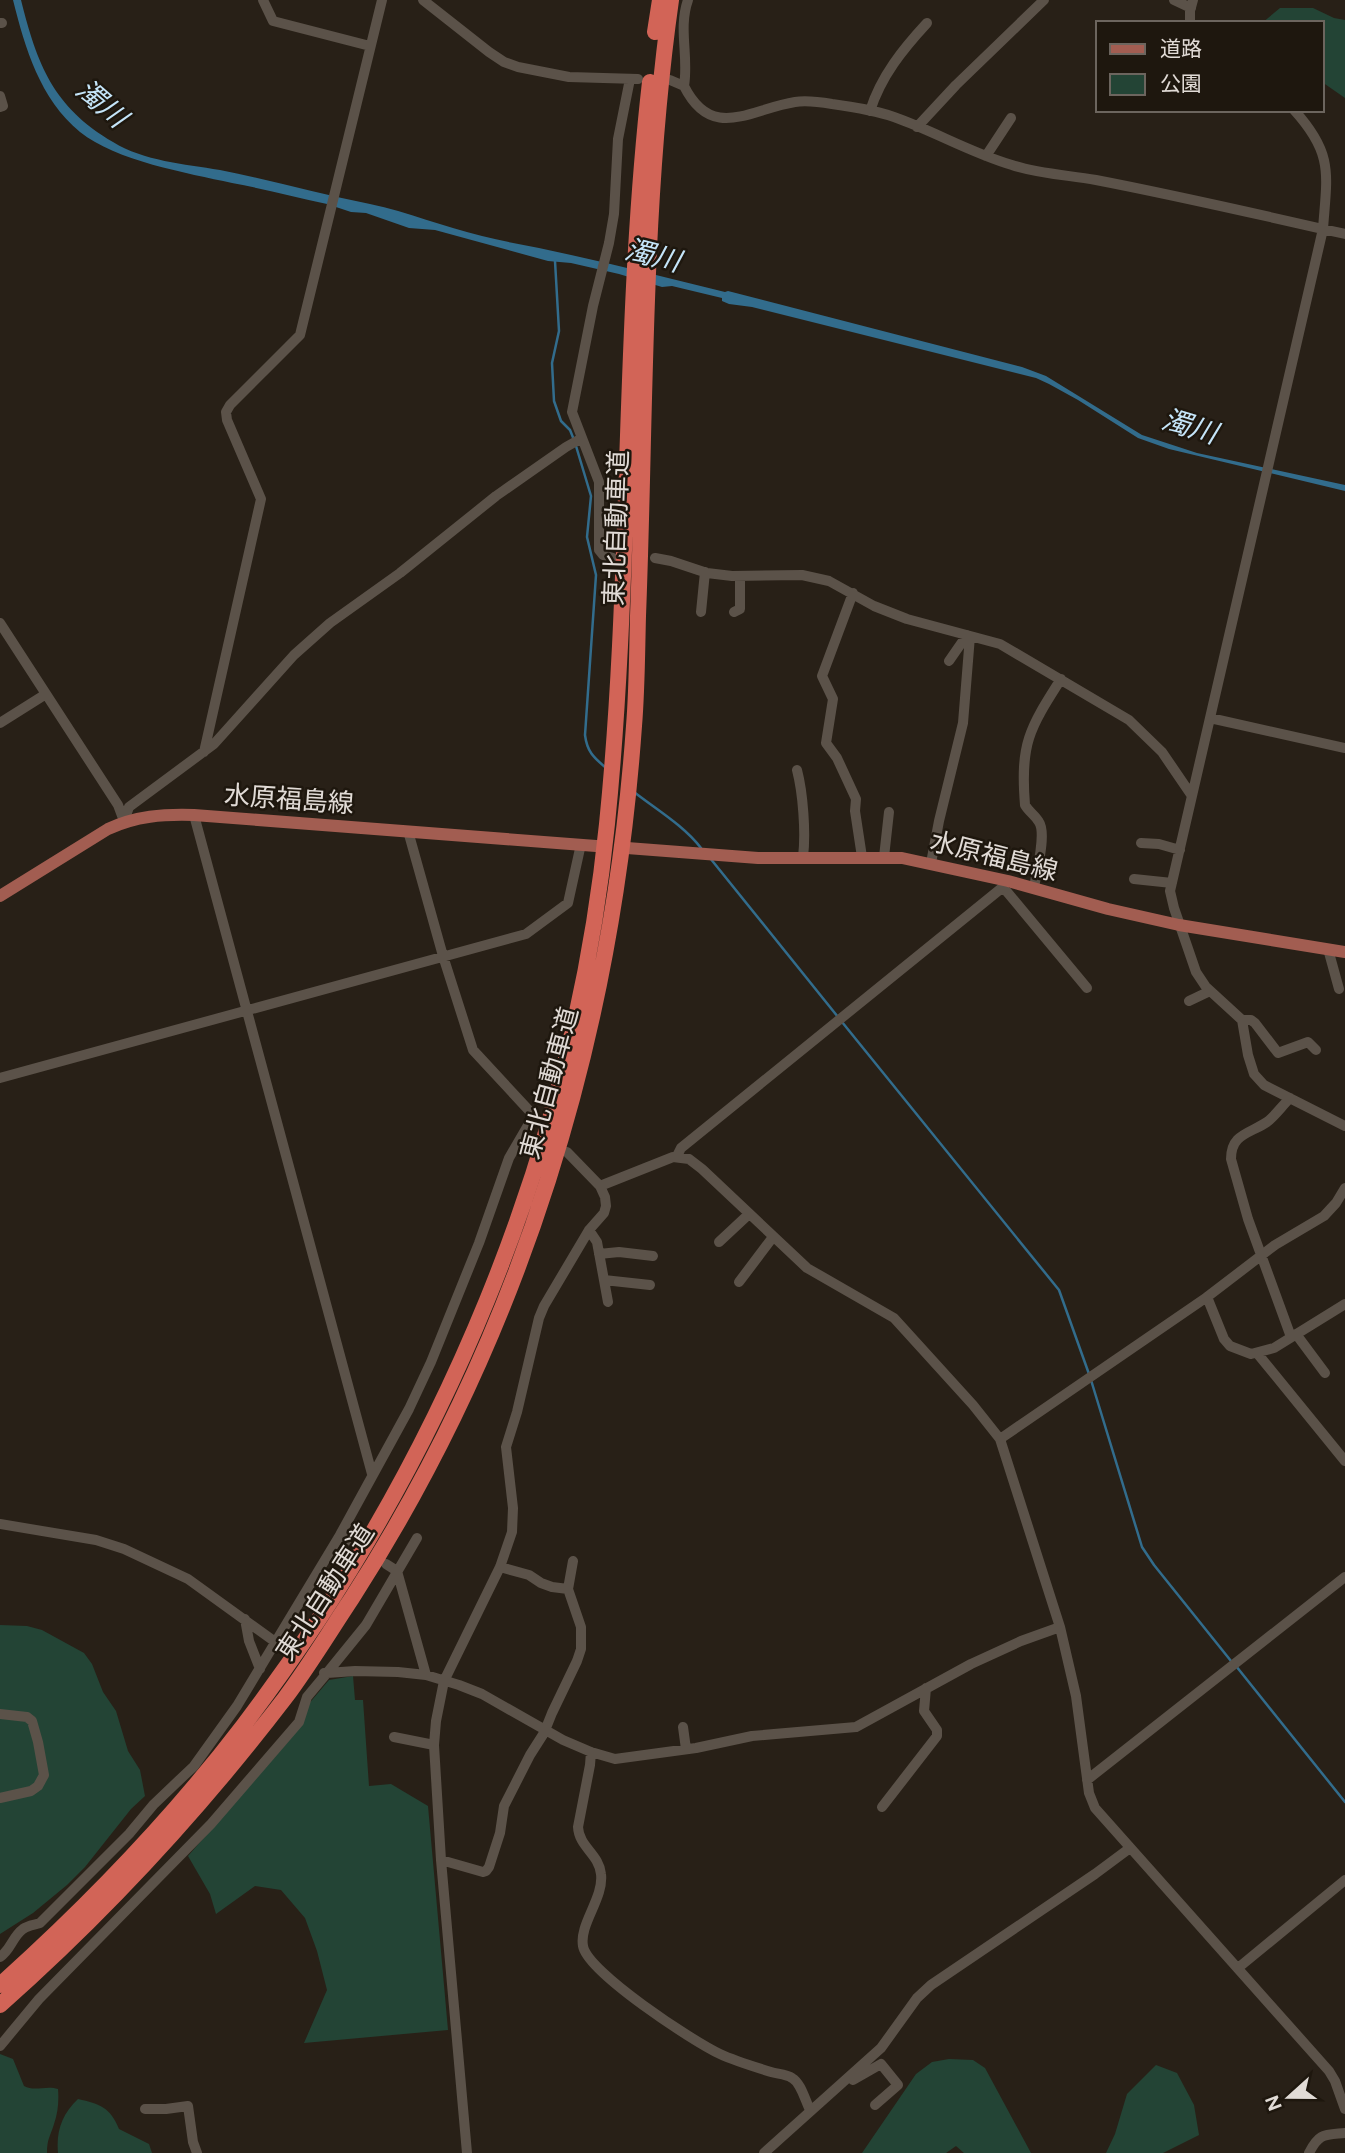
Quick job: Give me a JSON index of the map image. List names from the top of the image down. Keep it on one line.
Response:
{"streets":{"highway":["東北自動車道"],"main road":["水原福島線"]},"crossings":[["東北自動車道","水原福島線"]],"water":["濁川"],"legend":["道路","公園"],"north":"left"}
